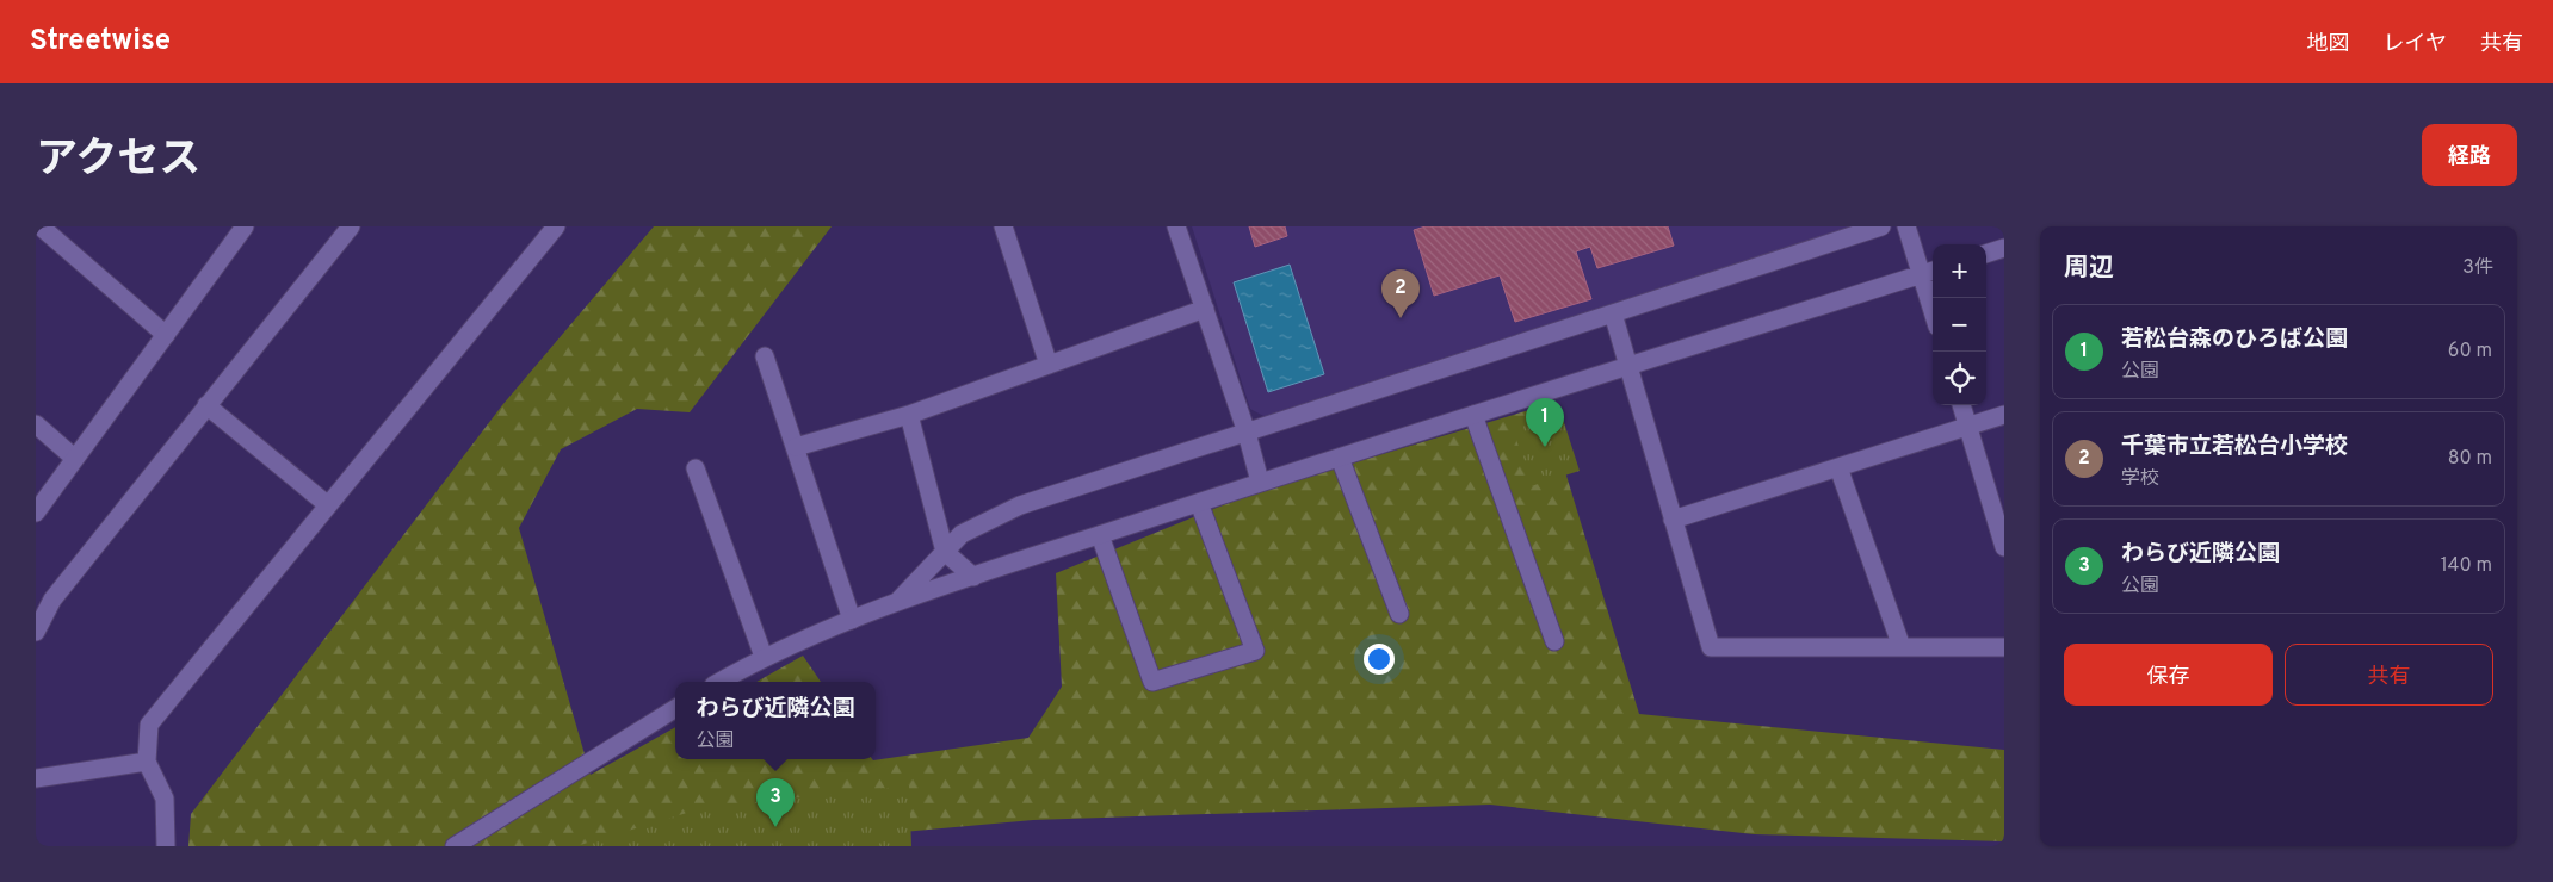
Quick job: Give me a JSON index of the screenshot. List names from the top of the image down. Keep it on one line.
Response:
{"page":{"header":"Streetwise","nav":["地図","レイヤ","共有"],"title":"アクセス","buttons":["経路",["保存","共有"]],"heading":["周辺","3件"],"map_buttons":["+","−"],"pins":["2","1","3"],"list":[{"mark":"1","name":"若松台森のひろば公園","note":"公園","value":"60 m"},{"mark":"2","name":"千葉市立若松台小学校","note":"学校","value":"80 m"},{"mark":"3","name":"わらび近隣公園","note":"公園","value":"140 m"}],"popup":["わらび近隣公園","公園"]}}
